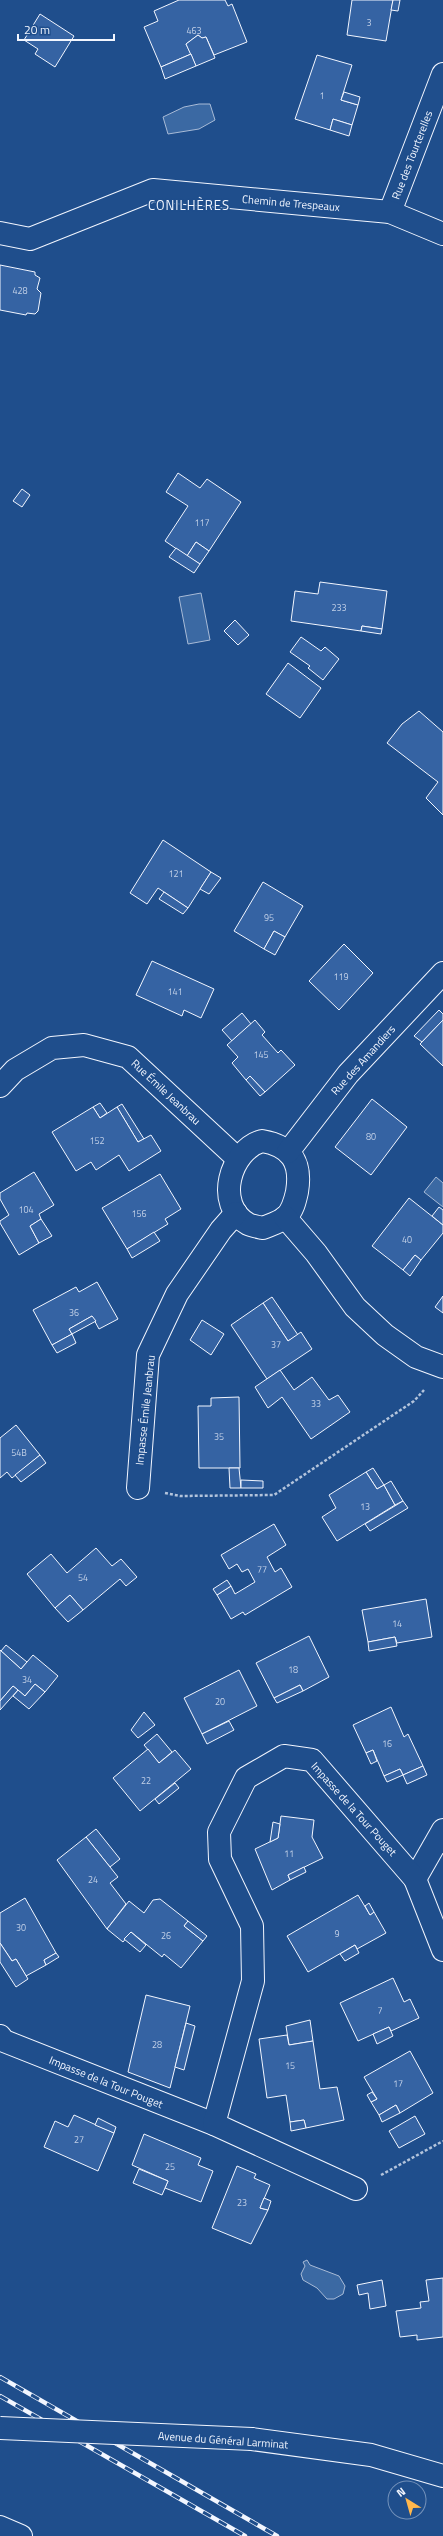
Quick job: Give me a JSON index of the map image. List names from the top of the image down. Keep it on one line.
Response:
{"streets":{"street":["Rue des Tourterelles","Chemin de Trespeaux","Rue des Amandiers","Rue Émile Jeanbrau","Impasse Émile Jeanbrau","Impasse de la Tour Pouget","Avenue du Général Larminat"]},"crossings":[["Rue des Tourterelles","Chemin de Trespeaux"],["Rue des Amandiers","Rue Émile Jeanbrau"],["Rue des Amandiers","Impasse Émile Jeanbrau"],["Rue Émile Jeanbrau","Impasse Émile Jeanbrau"]],"districts":["CONILHÈRES"],"house_numbers":["3","463","1","428","117","233","121","95","119","141","145","80","152","104","156","40","36","37","33","35","54B","13","77","54","14","18","34","20","16","22","11","24","30","9","26","7","28","15","17","27","25","23"],"scale_bar":"20 m","north":"top left"}
